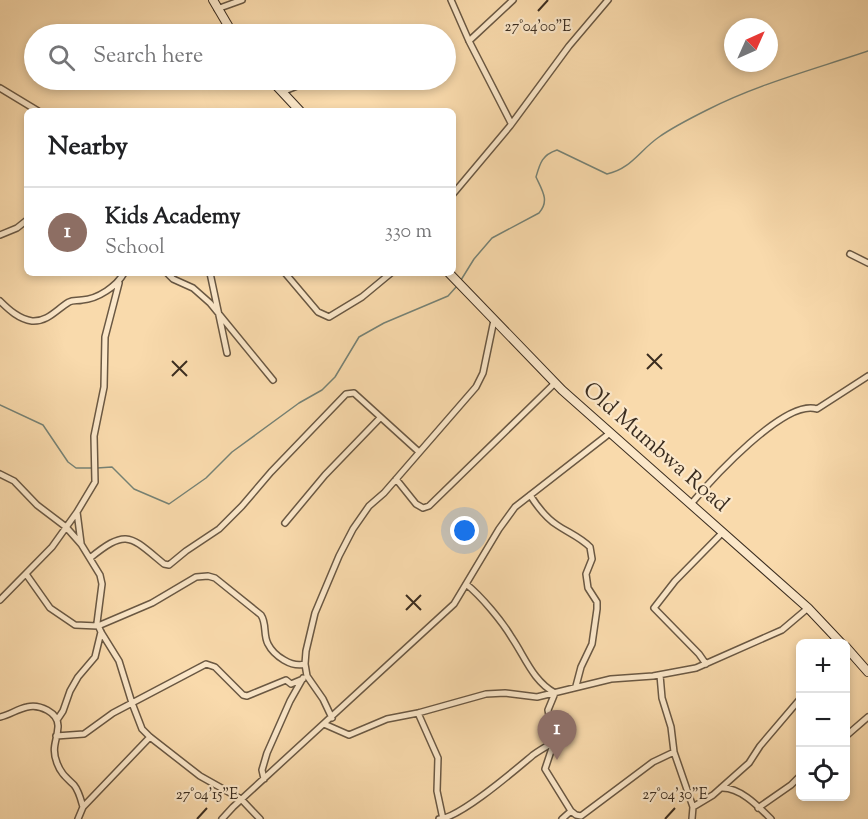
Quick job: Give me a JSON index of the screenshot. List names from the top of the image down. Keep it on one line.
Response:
{"streets":{"main road":["Old Mumbwa Road"]},"north":"top right","page":{"search":"Search here","heading":"Nearby","list":[{"mark":"1","name":"Kids Academy","note":"School","value":"330 m"}],"map_buttons":["+","−"],"pins":"1"},"coordinates":["27°04'00\"E","27°04'15\"E","27°04'30\"E"]}
